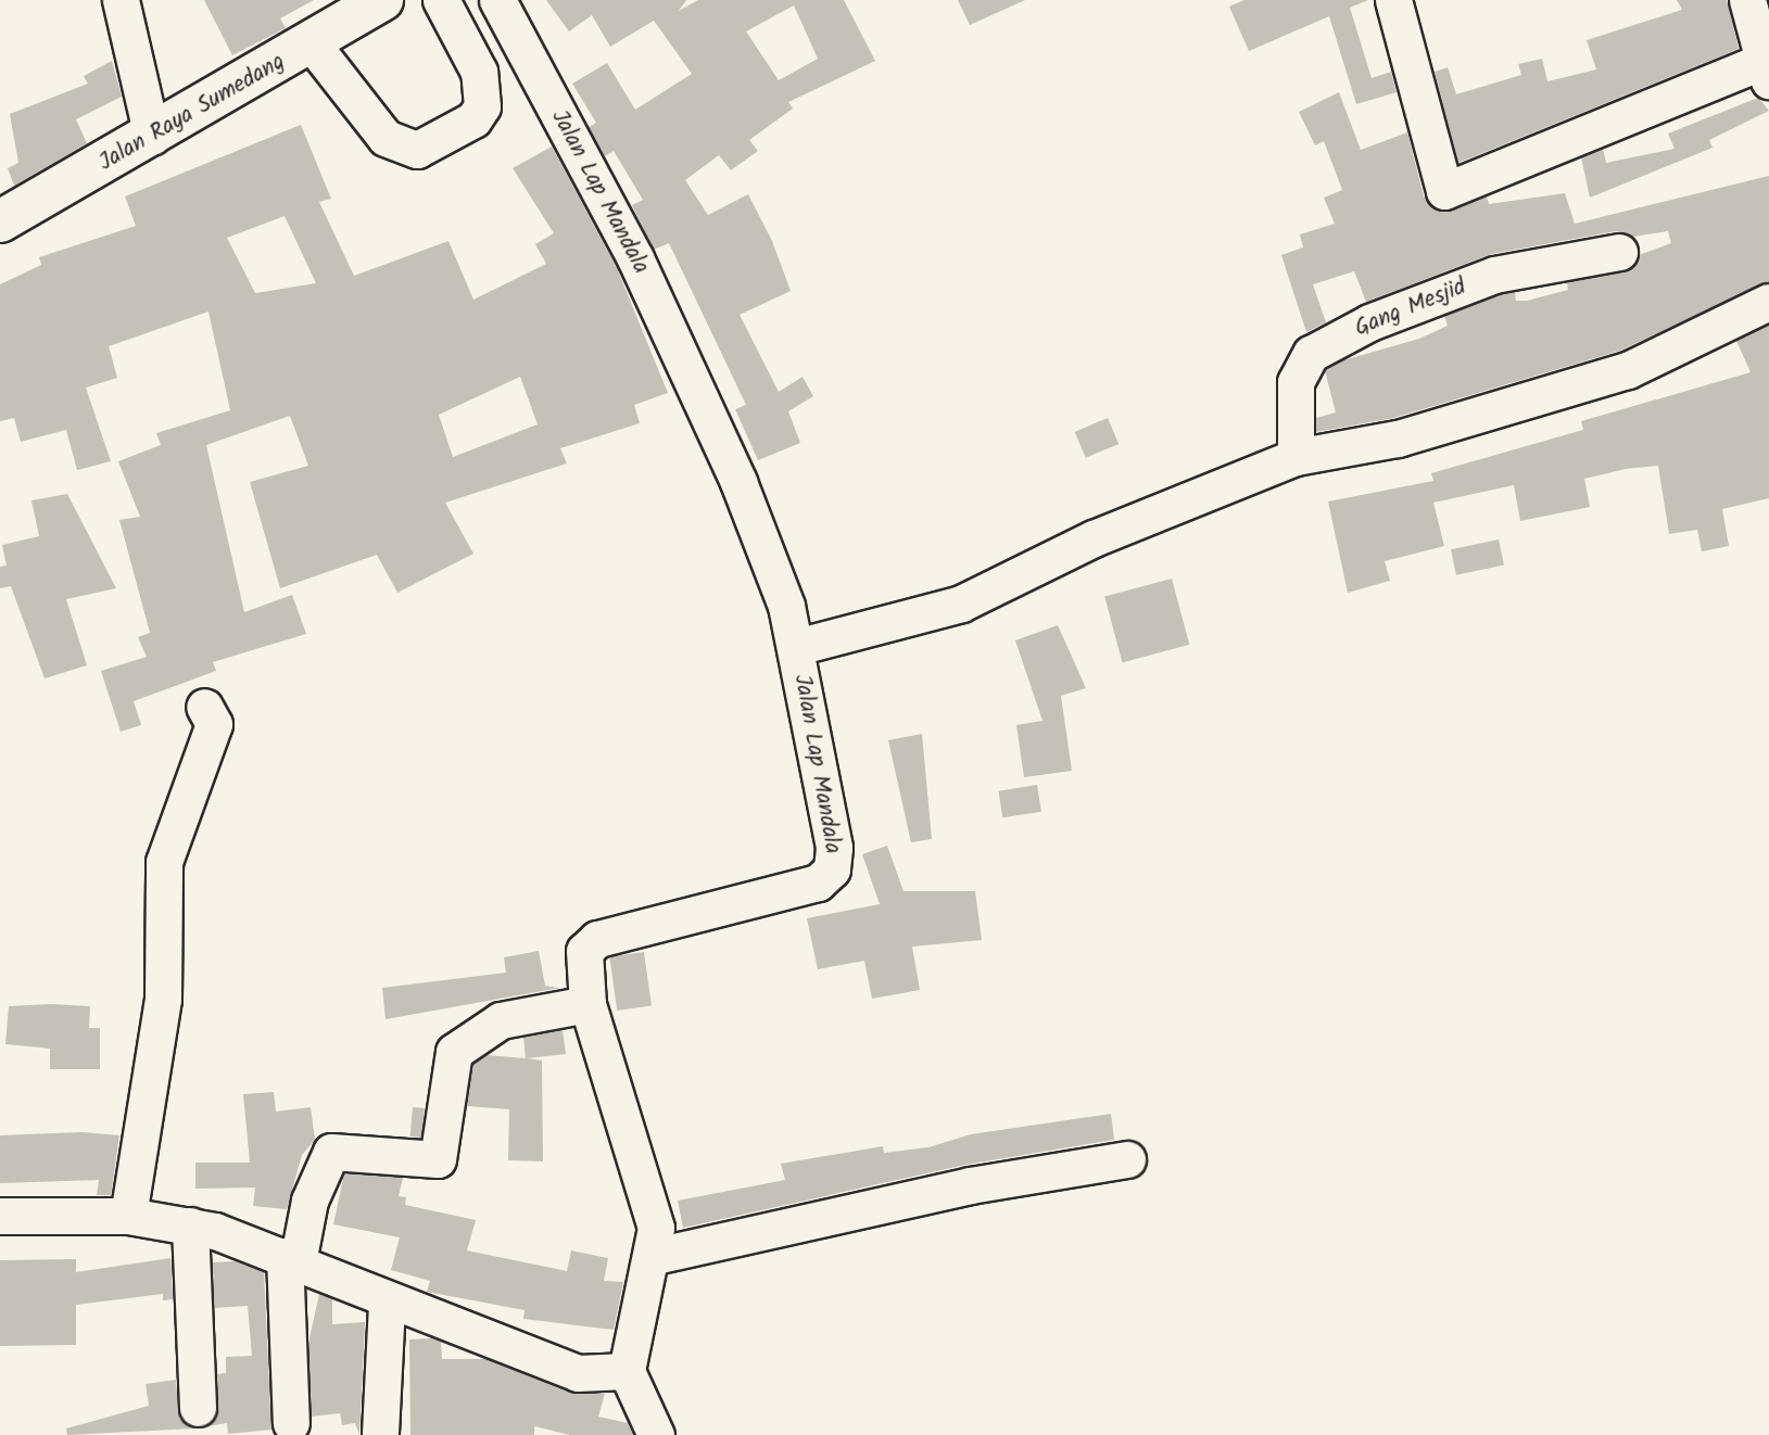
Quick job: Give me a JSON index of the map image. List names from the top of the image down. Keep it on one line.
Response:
{"streets":{"highway":["Jalan Raya Sumedang"],"street":["Jalan Lap Mandala","Gang Mesjid"]}}
